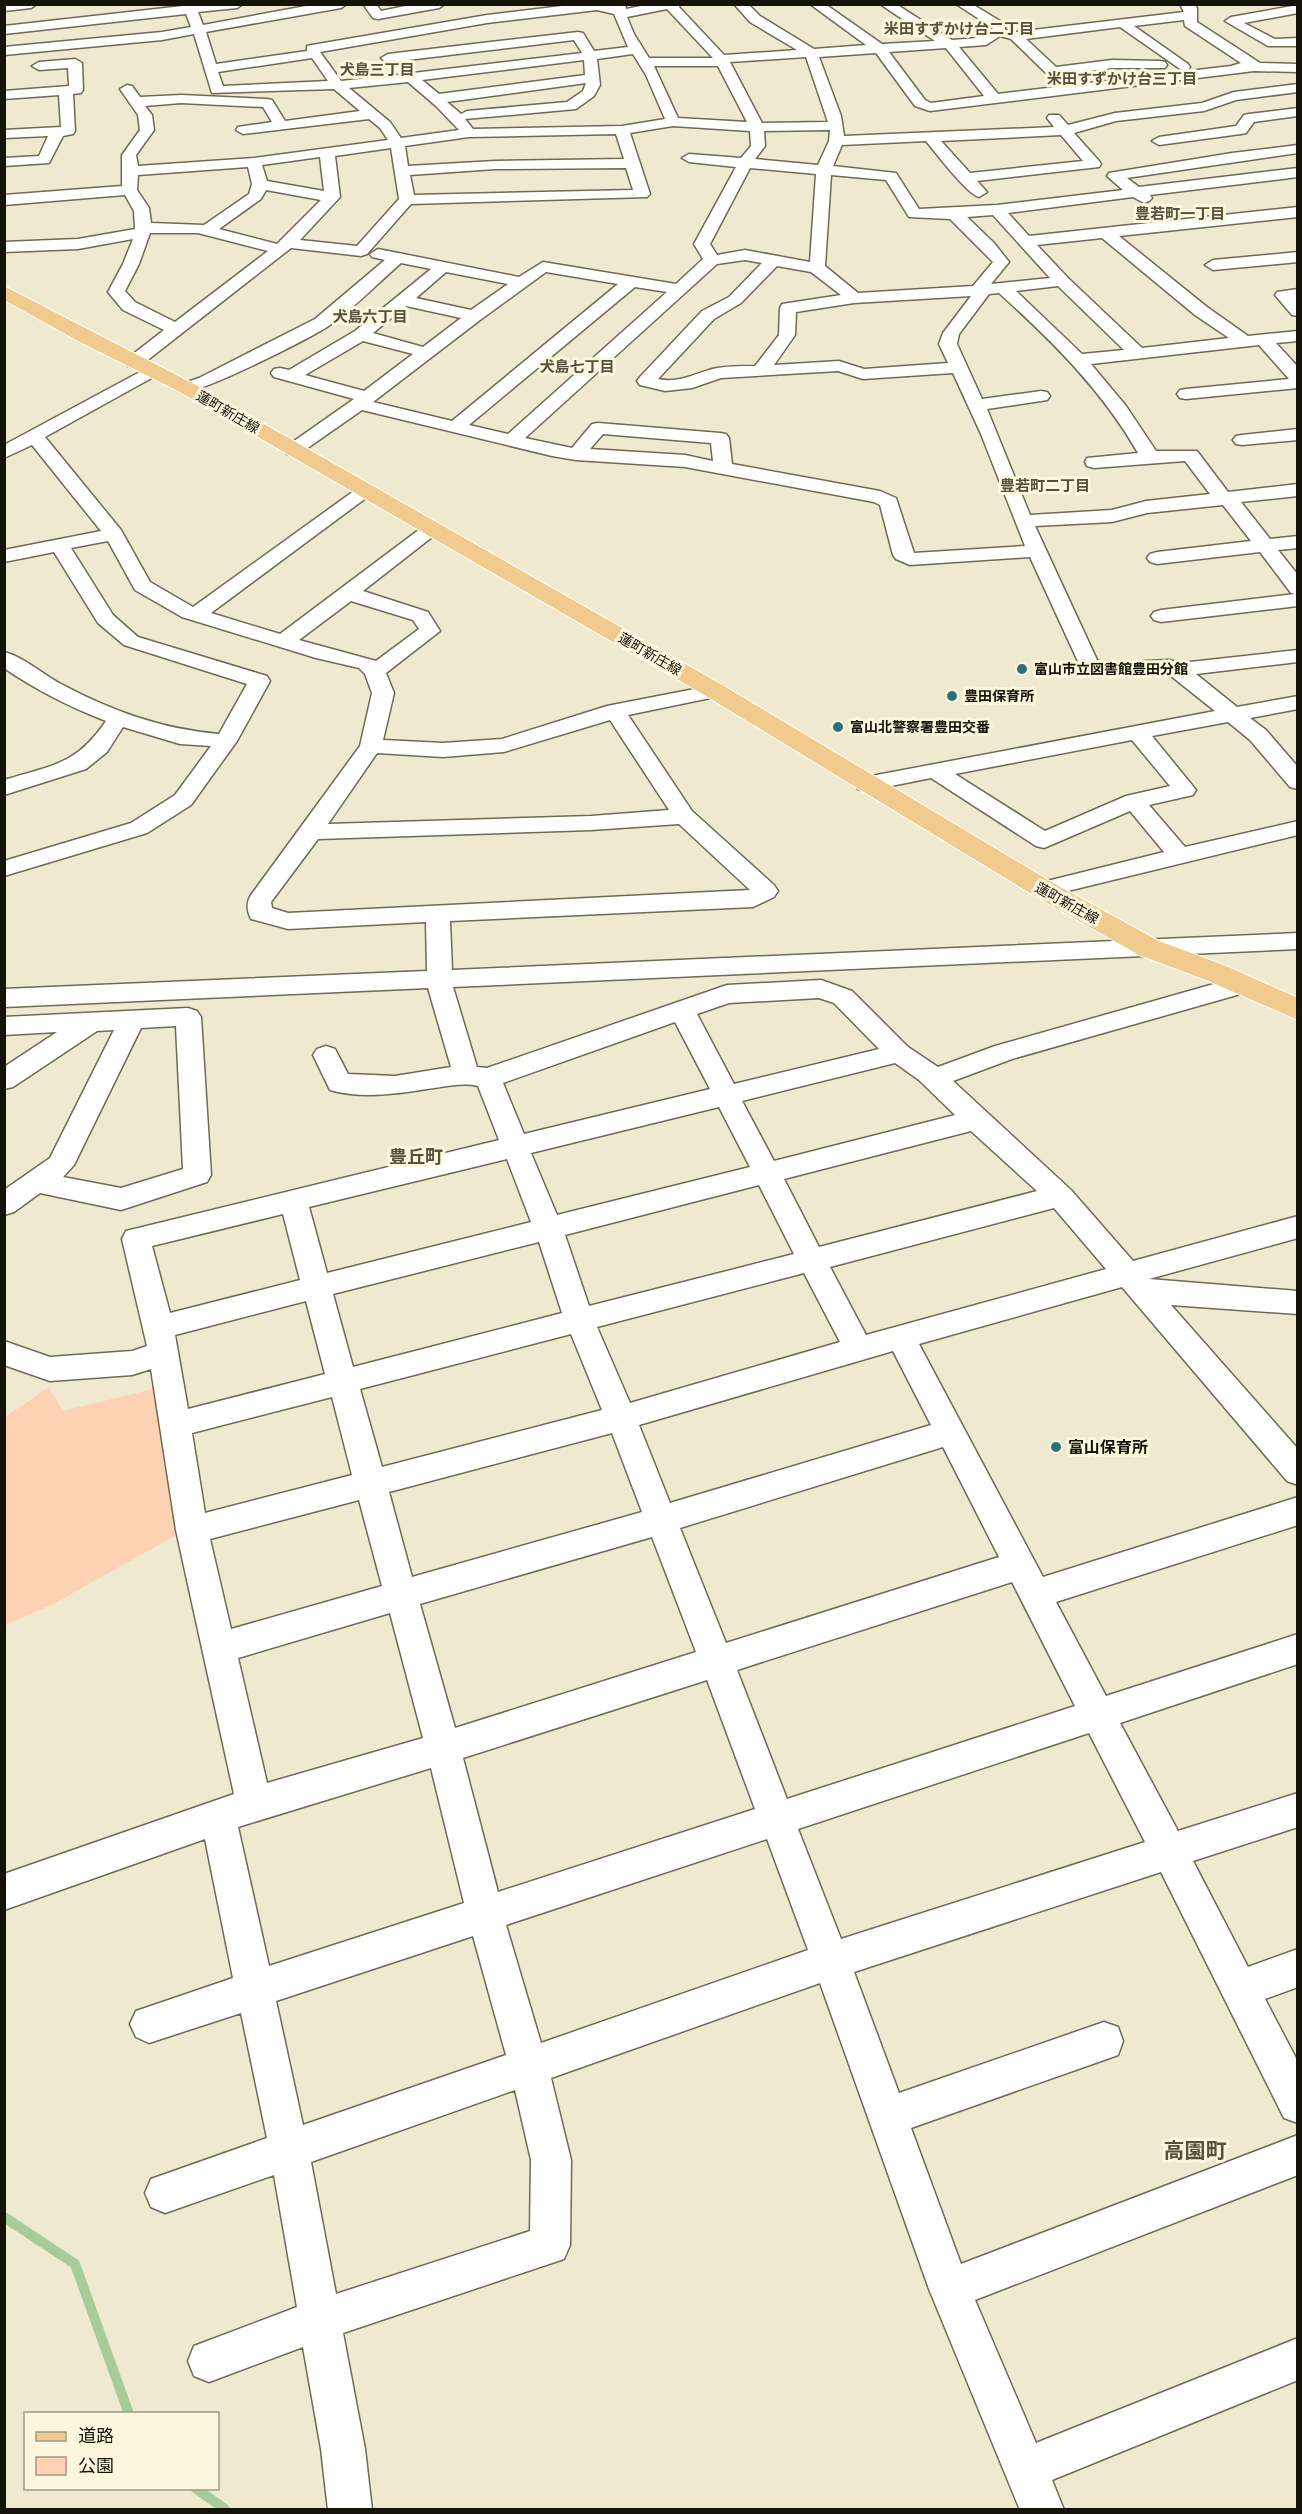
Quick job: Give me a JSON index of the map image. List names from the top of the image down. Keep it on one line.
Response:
{"streets":{"main road":["蓮町新庄線"]},"districts":["米田すずかけ台二丁目","犬島三丁目","米田すずかけ台三丁目","豊若町一丁目","犬島六丁目","犬島七丁目","豊若町二丁目","豊丘町","高園町"],"places":["富山市立図書館豊田分館","豊田保育所","富山北警察署豊田交番","富山保育所"],"legend":["道路","公園"]}
